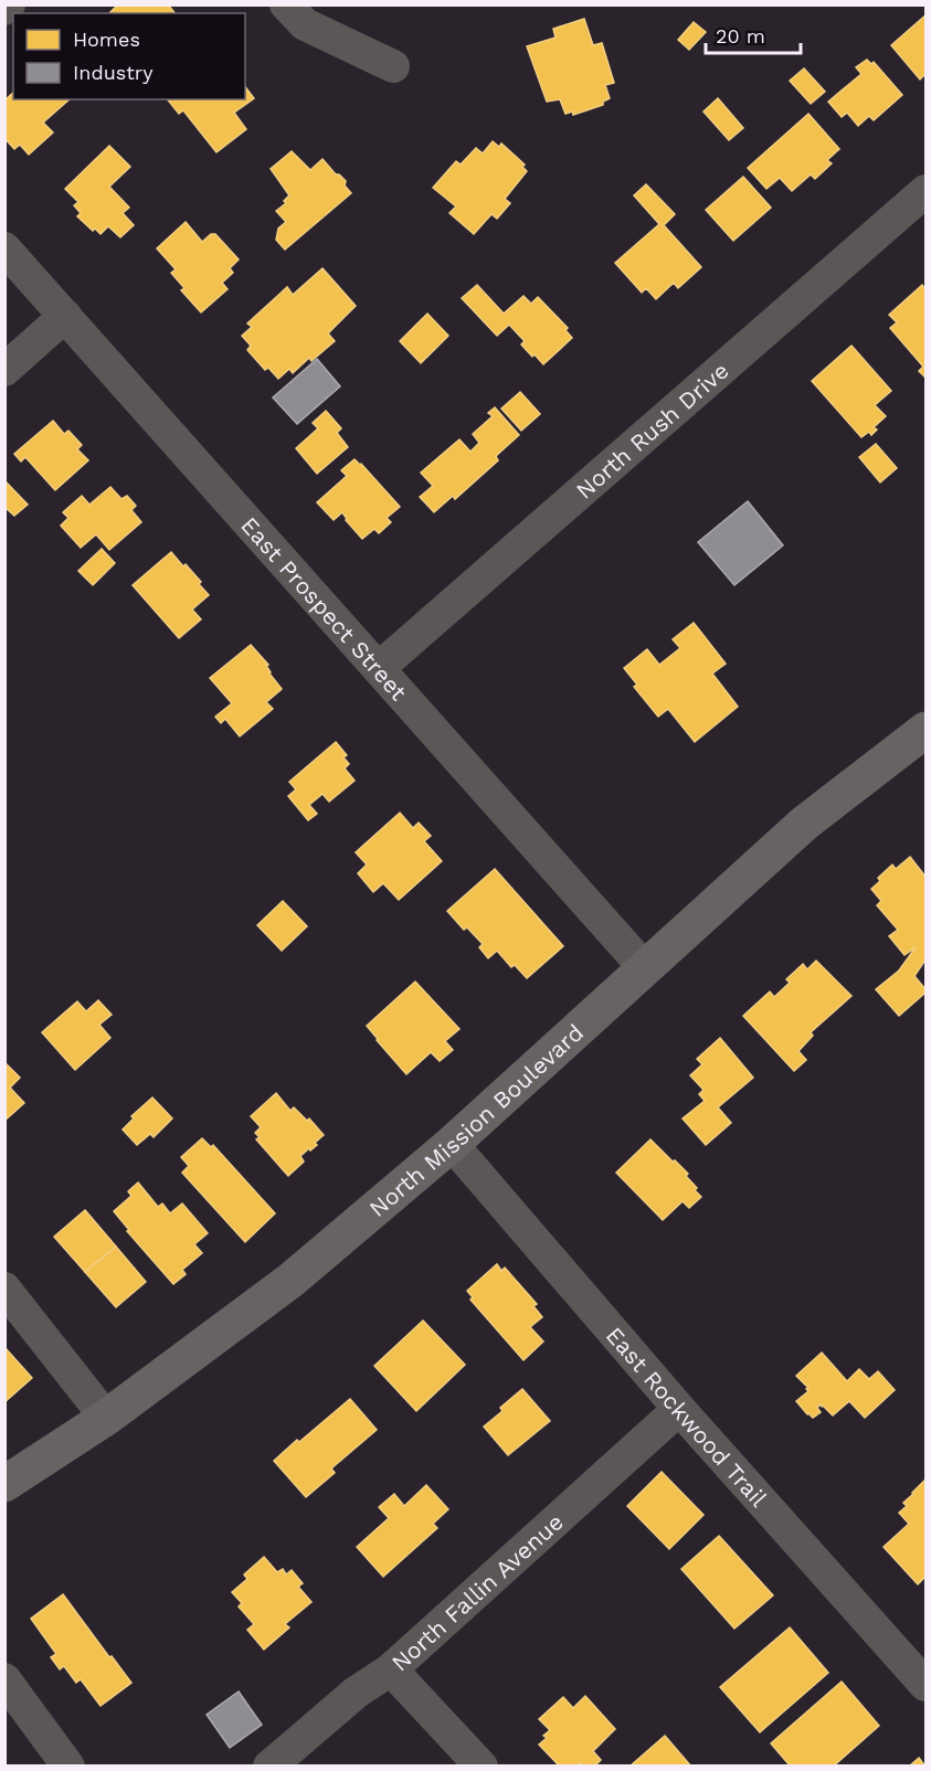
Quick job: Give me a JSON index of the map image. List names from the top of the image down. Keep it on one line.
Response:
{"streets":{"main road":["North Mission Boulevard"],"street":["North Rush Drive","East Prospect Street","East Rockwood Trail","North Fallin Avenue"]},"crossings":[["North Rush Drive","East Prospect Street"],["East Prospect Street","North Mission Boulevard"],["North Mission Boulevard","East Rockwood Trail"],["East Rockwood Trail","North Fallin Avenue"]],"legend":["Homes","Industry"],"scale_bar":"20 m"}
